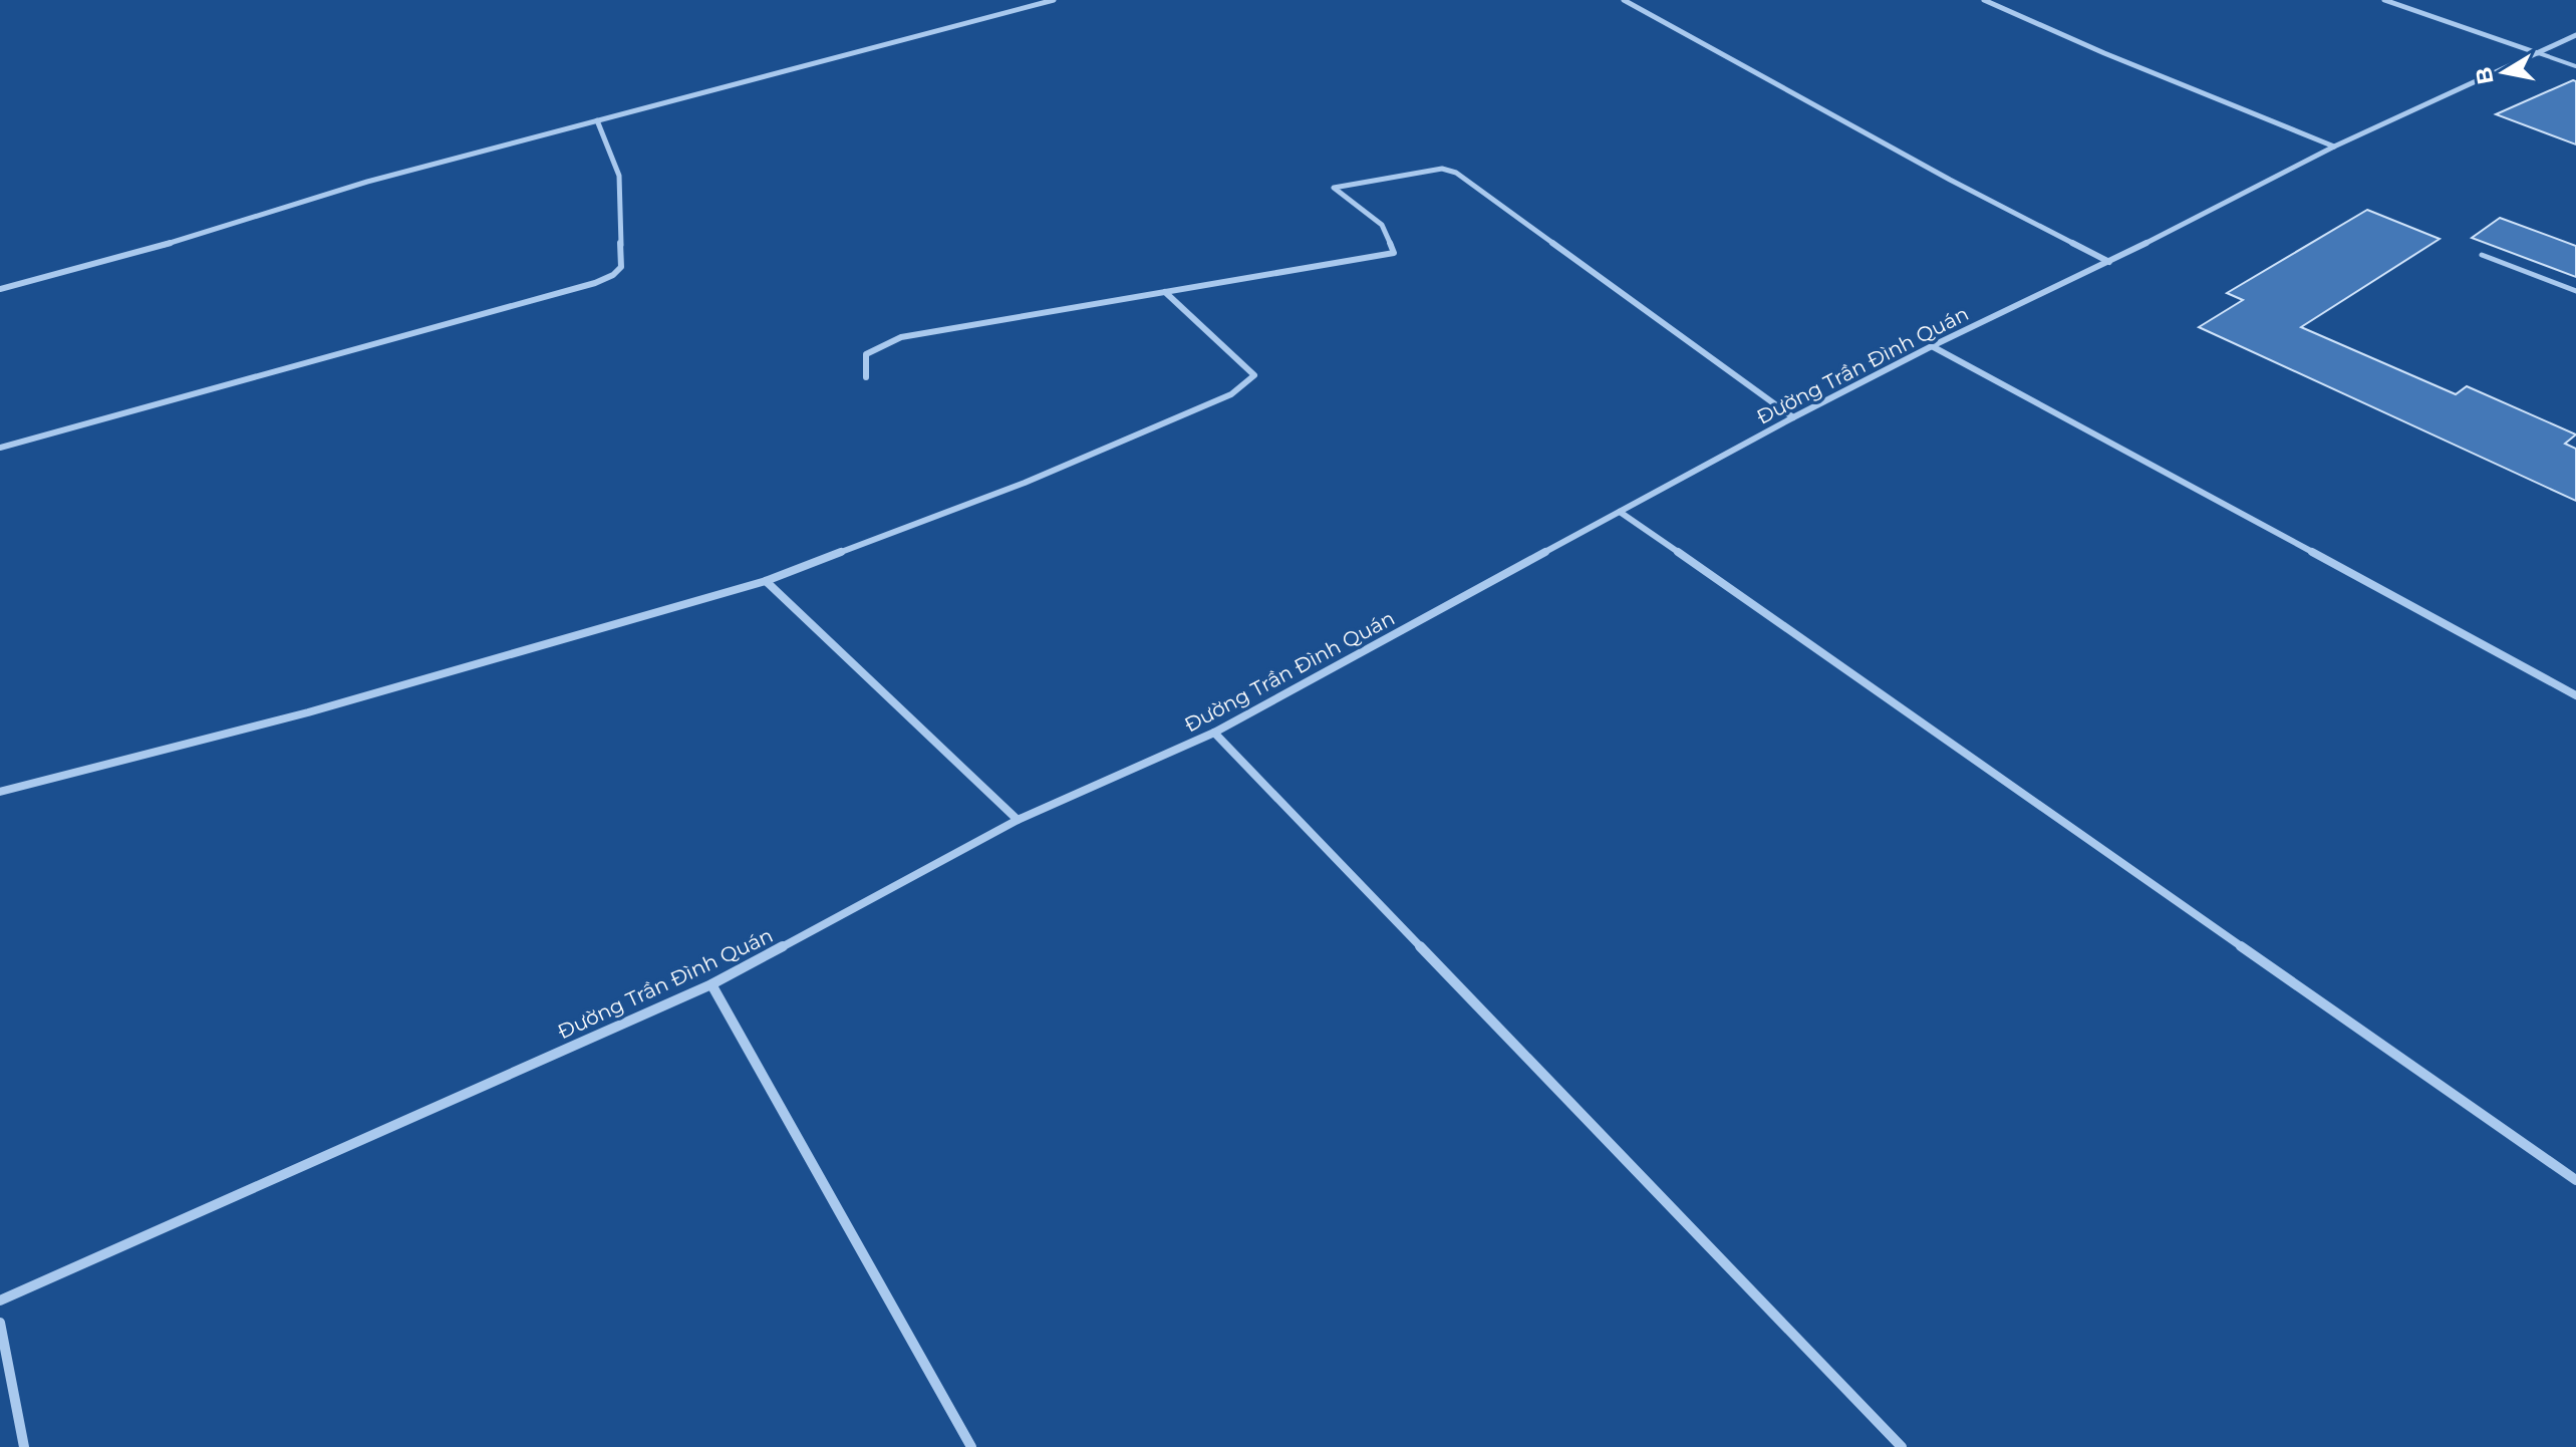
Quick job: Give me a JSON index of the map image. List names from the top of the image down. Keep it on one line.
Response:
{"streets":{"street":["Đường Trần Đình Quán"]},"north":"left"}
